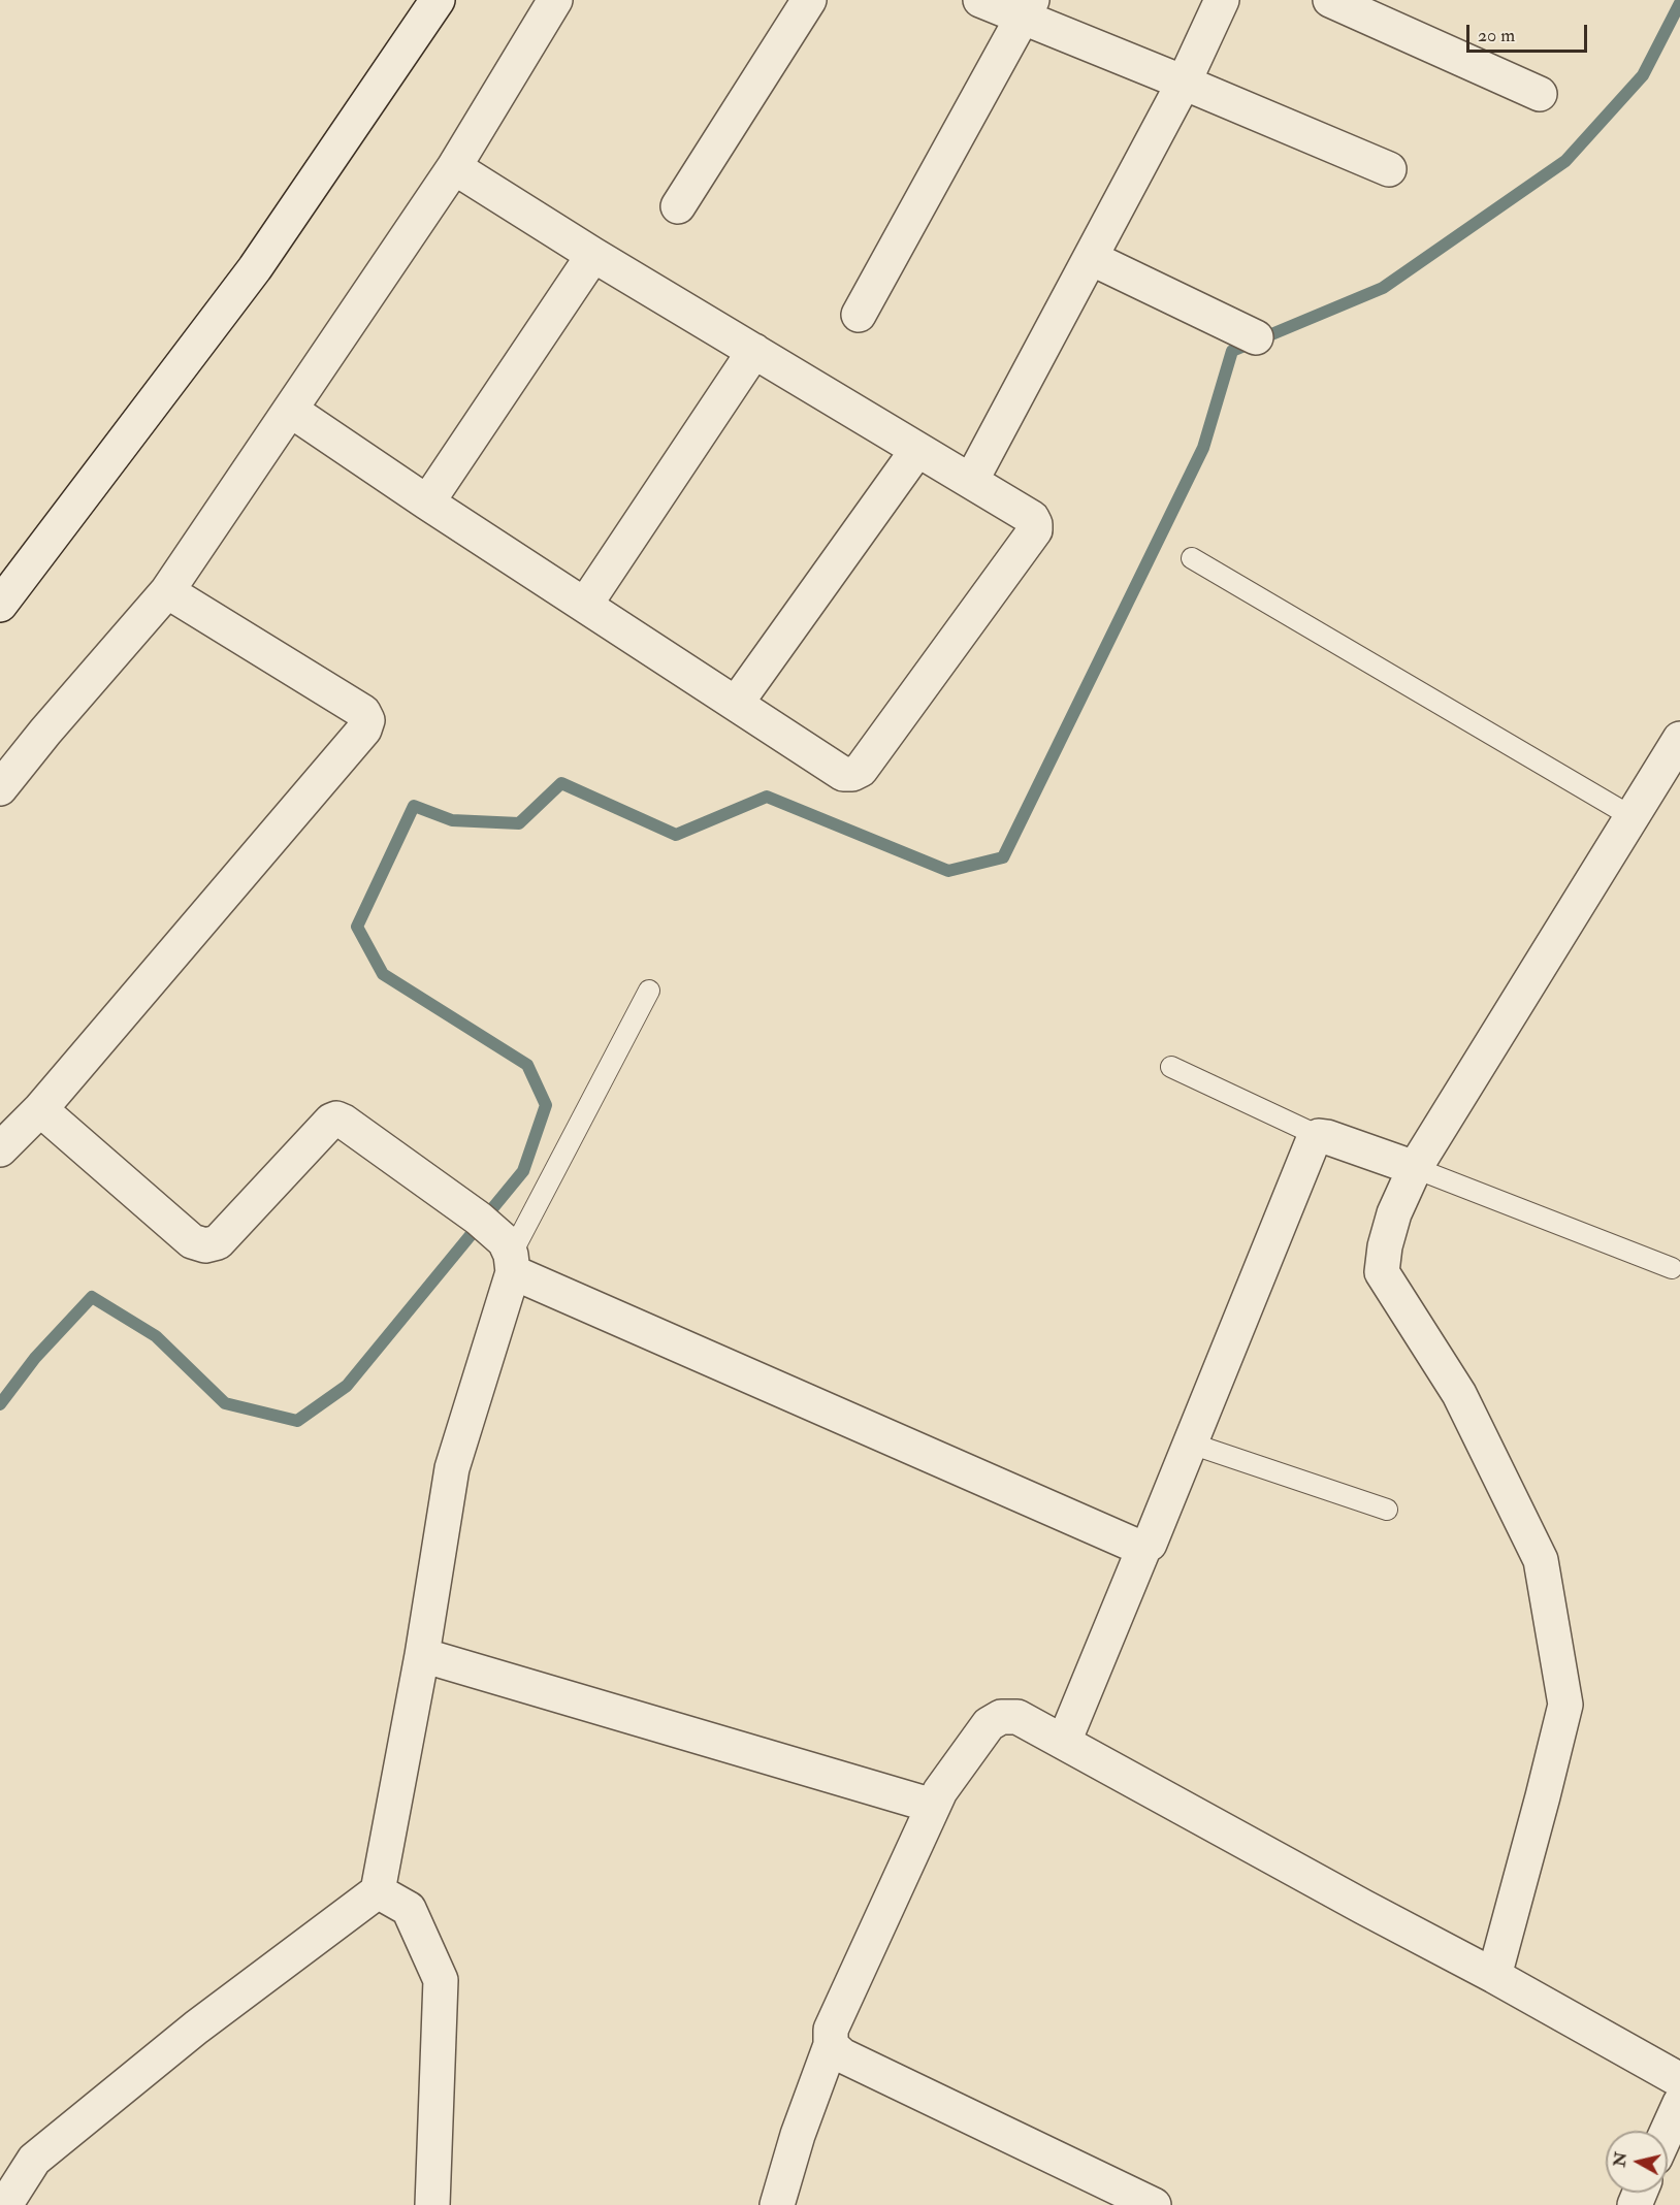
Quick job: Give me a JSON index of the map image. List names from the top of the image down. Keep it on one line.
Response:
{"scale_bar":"20 m","north":"left"}
